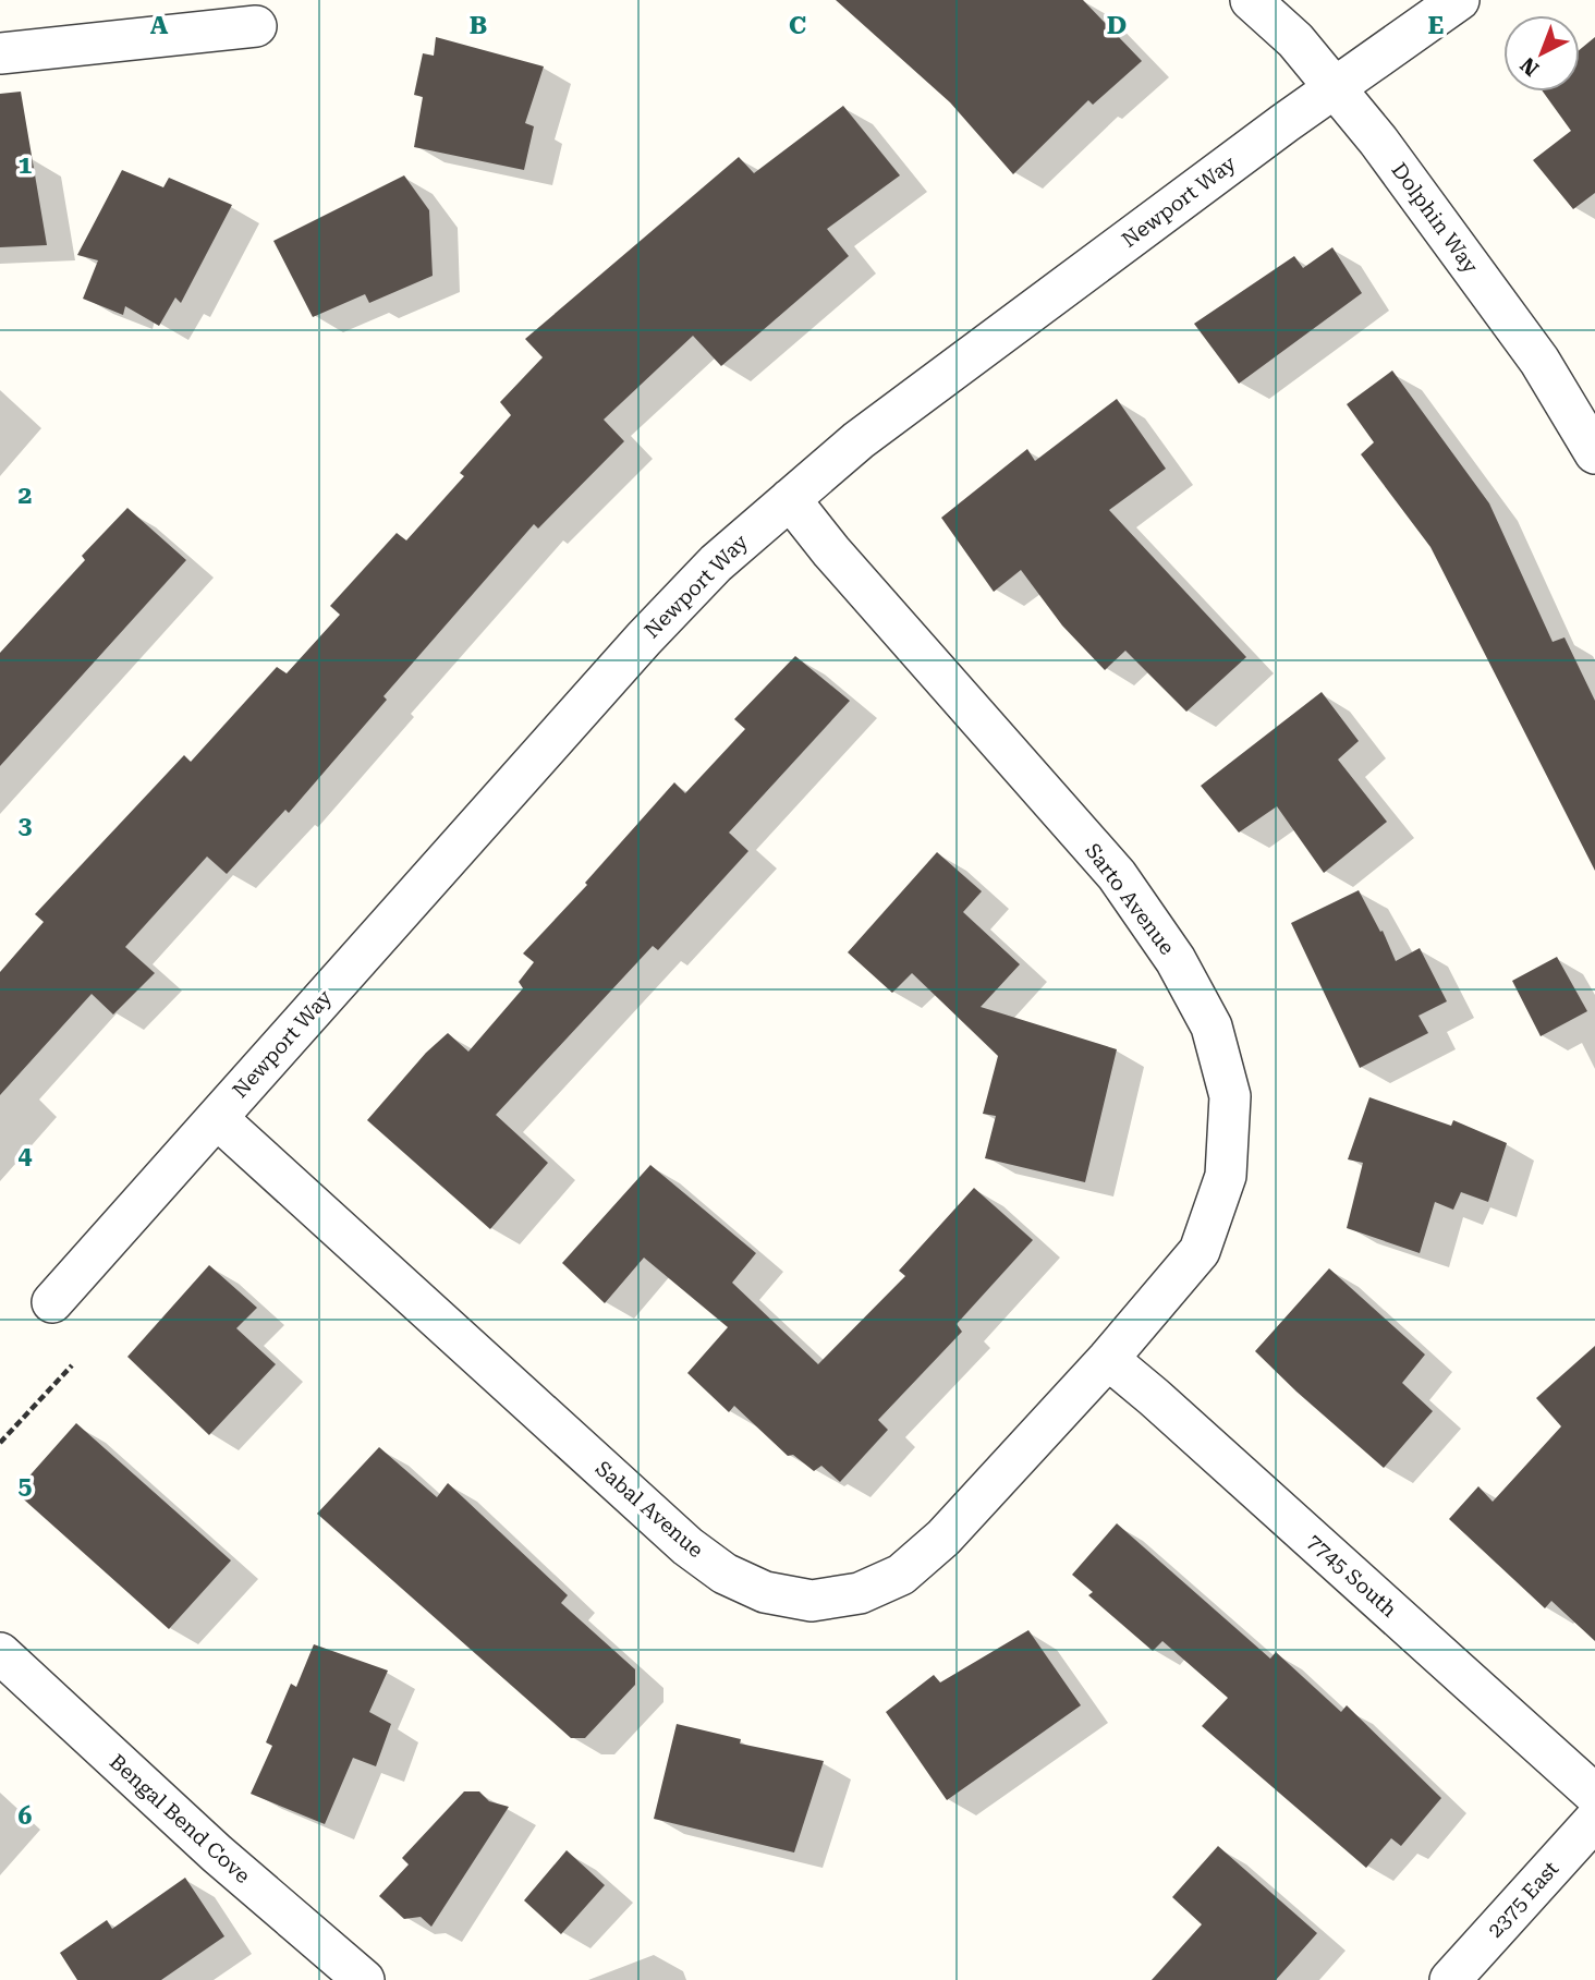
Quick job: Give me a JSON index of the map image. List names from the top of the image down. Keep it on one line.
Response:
{"streets":{"street":["Newport Way","Dolphin Way","Sarto Avenue","Sabal Avenue","7745 South","Bengal Bend Cove","2375 East"]},"crossings":[["Newport Way","Dolphin Way"],["Newport Way","Sarto Avenue"],["Newport Way","Sabal Avenue"],["Sarto Avenue","Sabal Avenue"],["Sarto Avenue","7745 South"],["Sabal Avenue","7745 South"]],"north":"bottom left","grid":{"columns":["A","B","C","D","E"],"rows":["1","2","3","4","5","6"]}}
